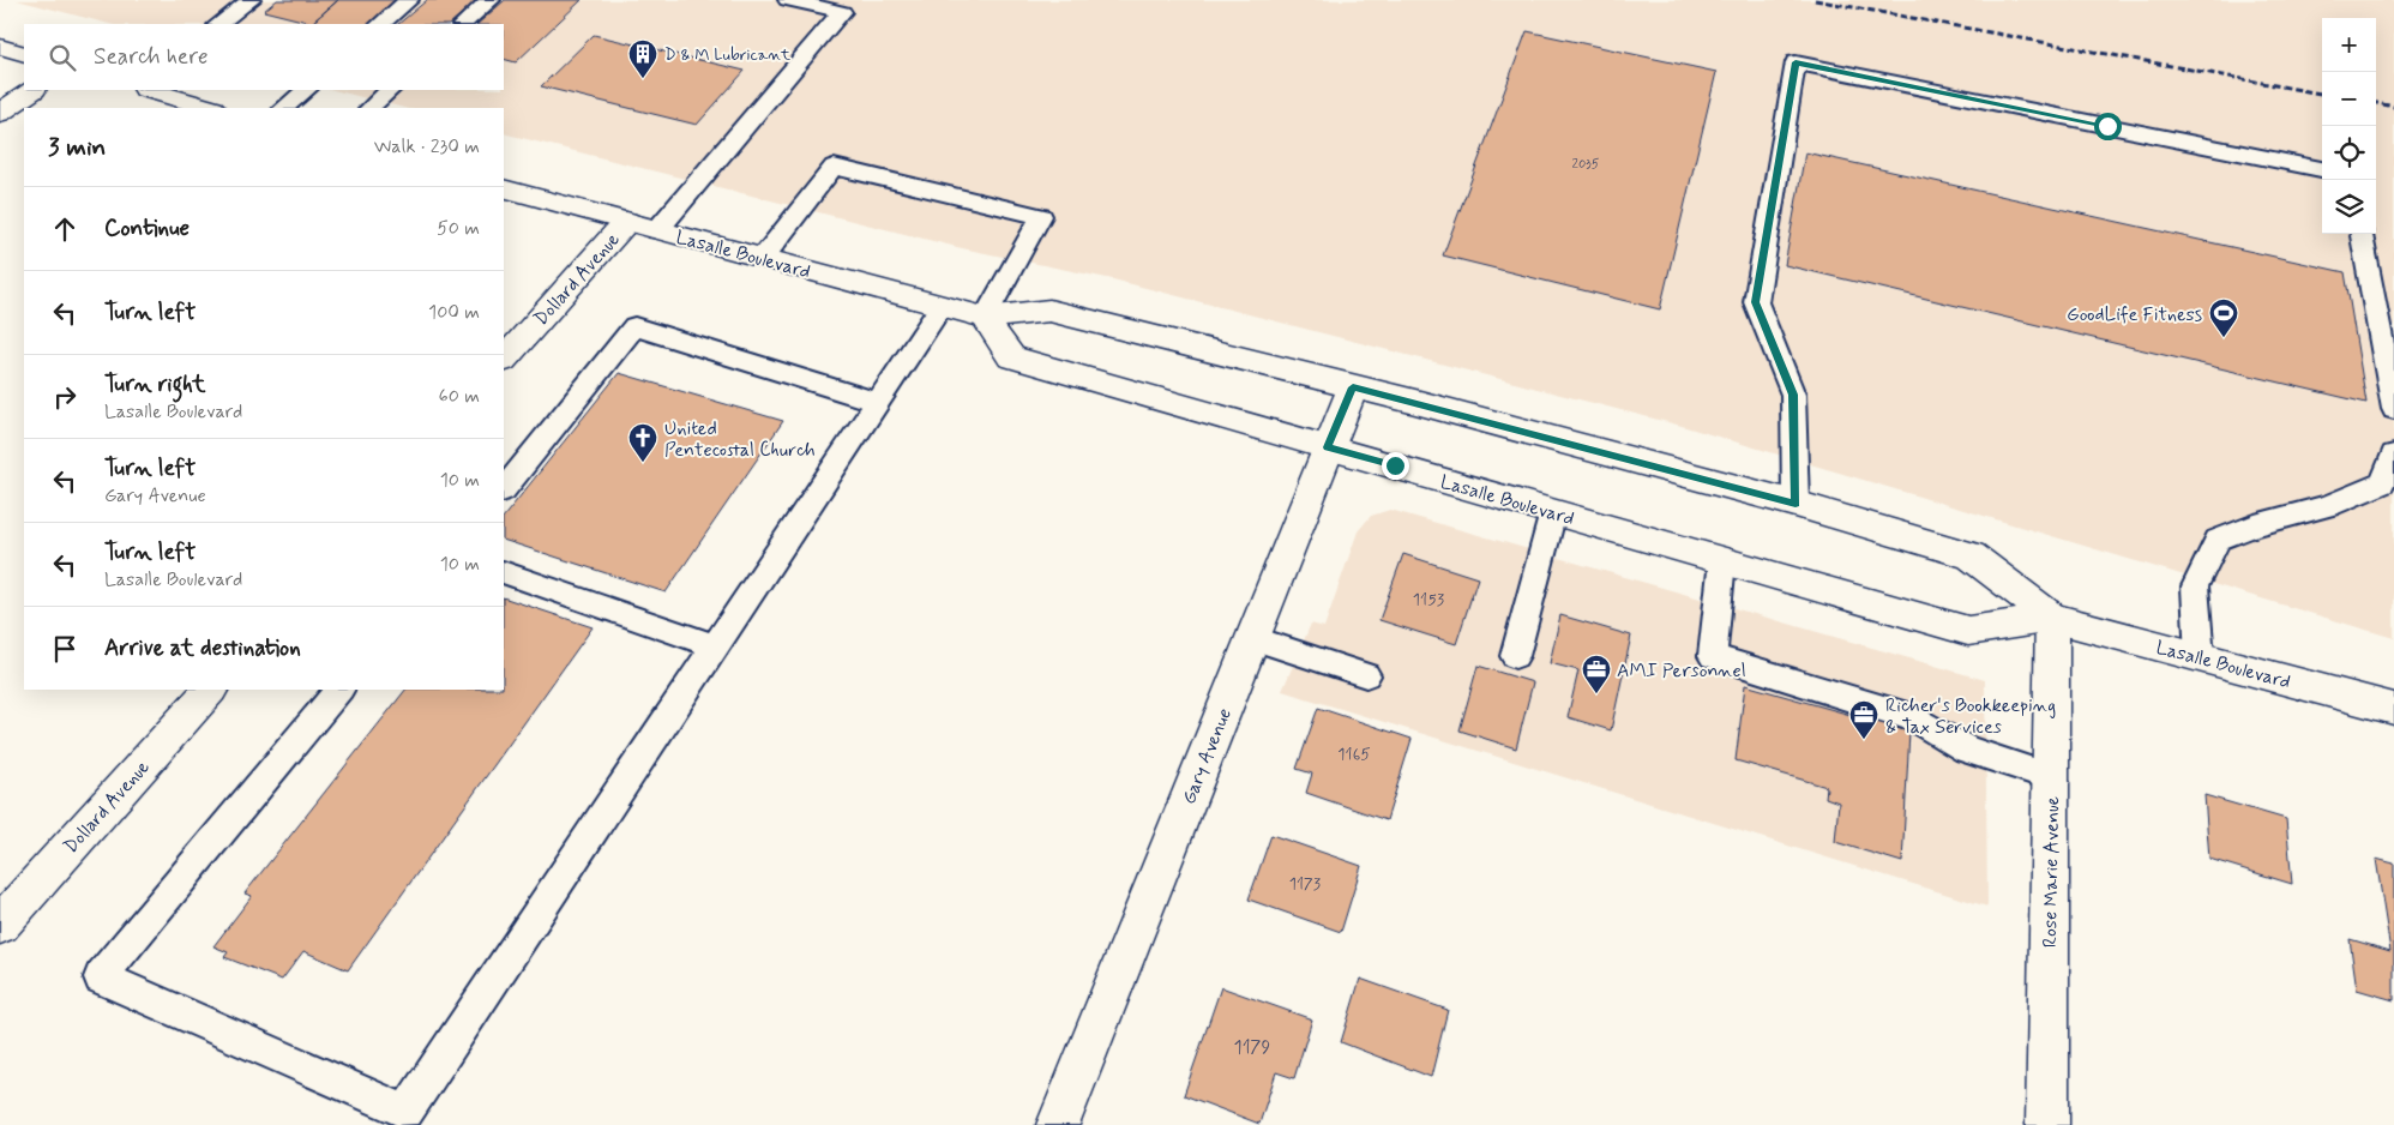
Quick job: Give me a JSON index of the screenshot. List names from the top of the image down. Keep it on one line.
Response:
{"streets":{"main road":["Lasalle Boulevard","Dollard Avenue","Gary Avenue","Rose Marie Avenue"]},"crossings":[["Lasalle Boulevard","Dollard Avenue"],["Lasalle Boulevard","Gary Avenue"],["Lasalle Boulevard","Rose Marie Avenue"]],"places":{"building":["D & M Lubricant"],"sports":["GoodLife Fitness"],"church":["United Pentecostal Church"],"office":["AMI Personnel","Richer's Bookkeeping & Tax Services"]},"house_numbers":["2035","1153","1165","1173","1179"],"page":{"map_buttons":["+","−"],"search":"Search here","heading":["3 min","Walk · 230 m"],"list":[["Continue","50 m"],["Turn left","100 m"],["Turn right","Lasalle Boulevard","60 m"],["Turn left","Gary Avenue","10 m"],["Turn left","Lasalle Boulevard","10 m"],"Arrive at destination"]}}
